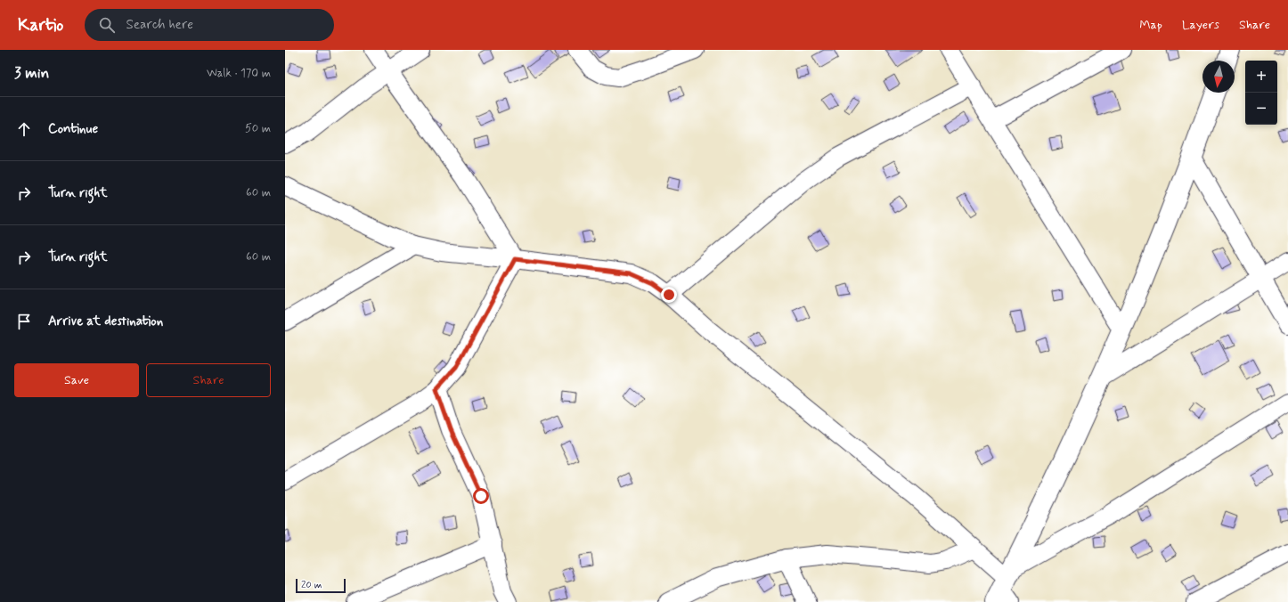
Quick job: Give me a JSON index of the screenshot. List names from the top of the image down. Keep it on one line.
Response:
{"scale_bar":"20 m","north":"bottom","page":{"header":"Kartio","search":"Search here","nav":["Map","Layers","Share"],"heading":["3 min","Walk · 170 m"],"map_buttons":["+","−"],"list":[["Continue","50 m"],["Turn right","60 m"],["Turn right","60 m"],"Arrive at destination"],"buttons":["Save","Share"],"scale":"20 m"}}
